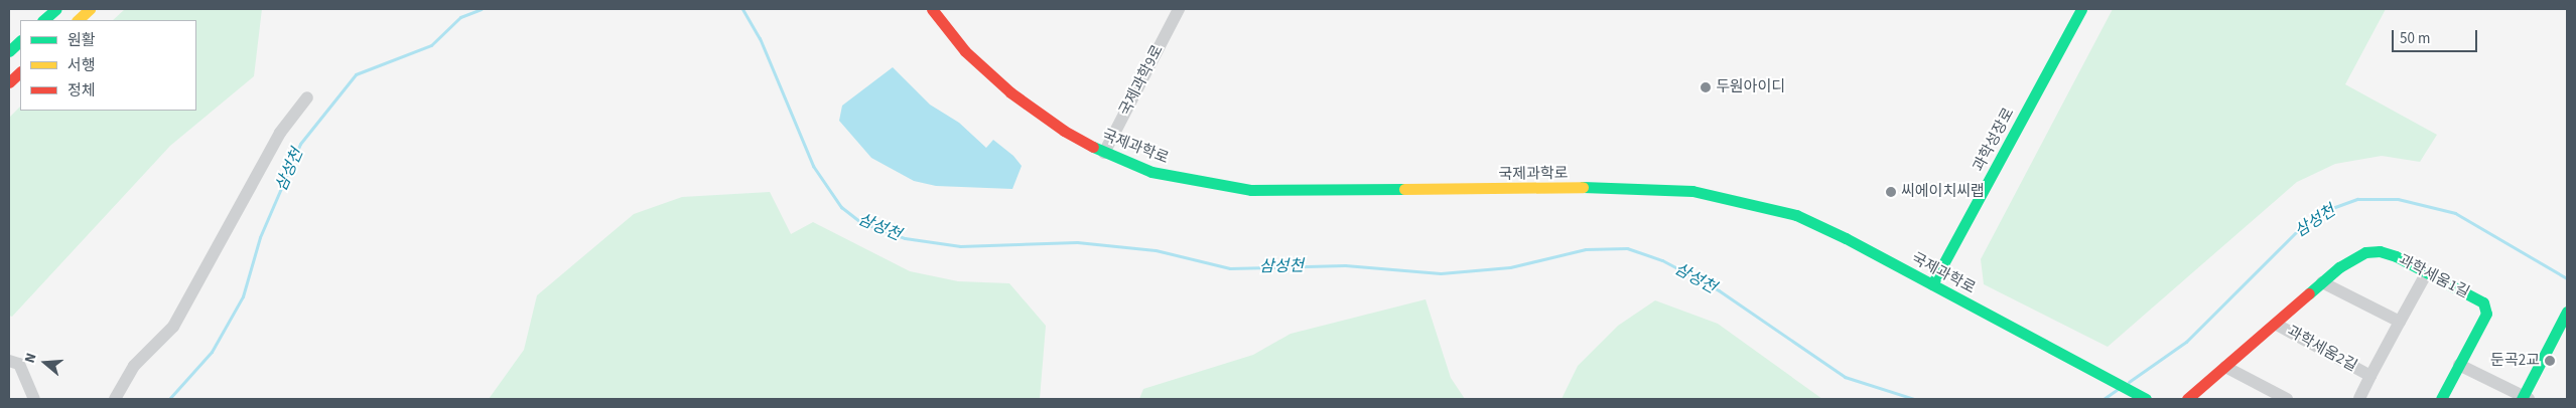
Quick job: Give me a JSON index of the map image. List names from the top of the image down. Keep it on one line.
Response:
{"streets":{"main road":["과학성장로","국제과학로","과학세움1길"],"street":["국제과학9로","과학세움2길"]},"crossings":[["국제과학9로","국제과학로"],["과학성장로","국제과학로"],["과학세움1길","과학세움2길"]],"water":["삼성천"],"places":["두원아이디","씨에이치씨랩","둔곡2교"],"legend":["원활","서행","정체"],"scale_bar":"50 m","north":"left"}
